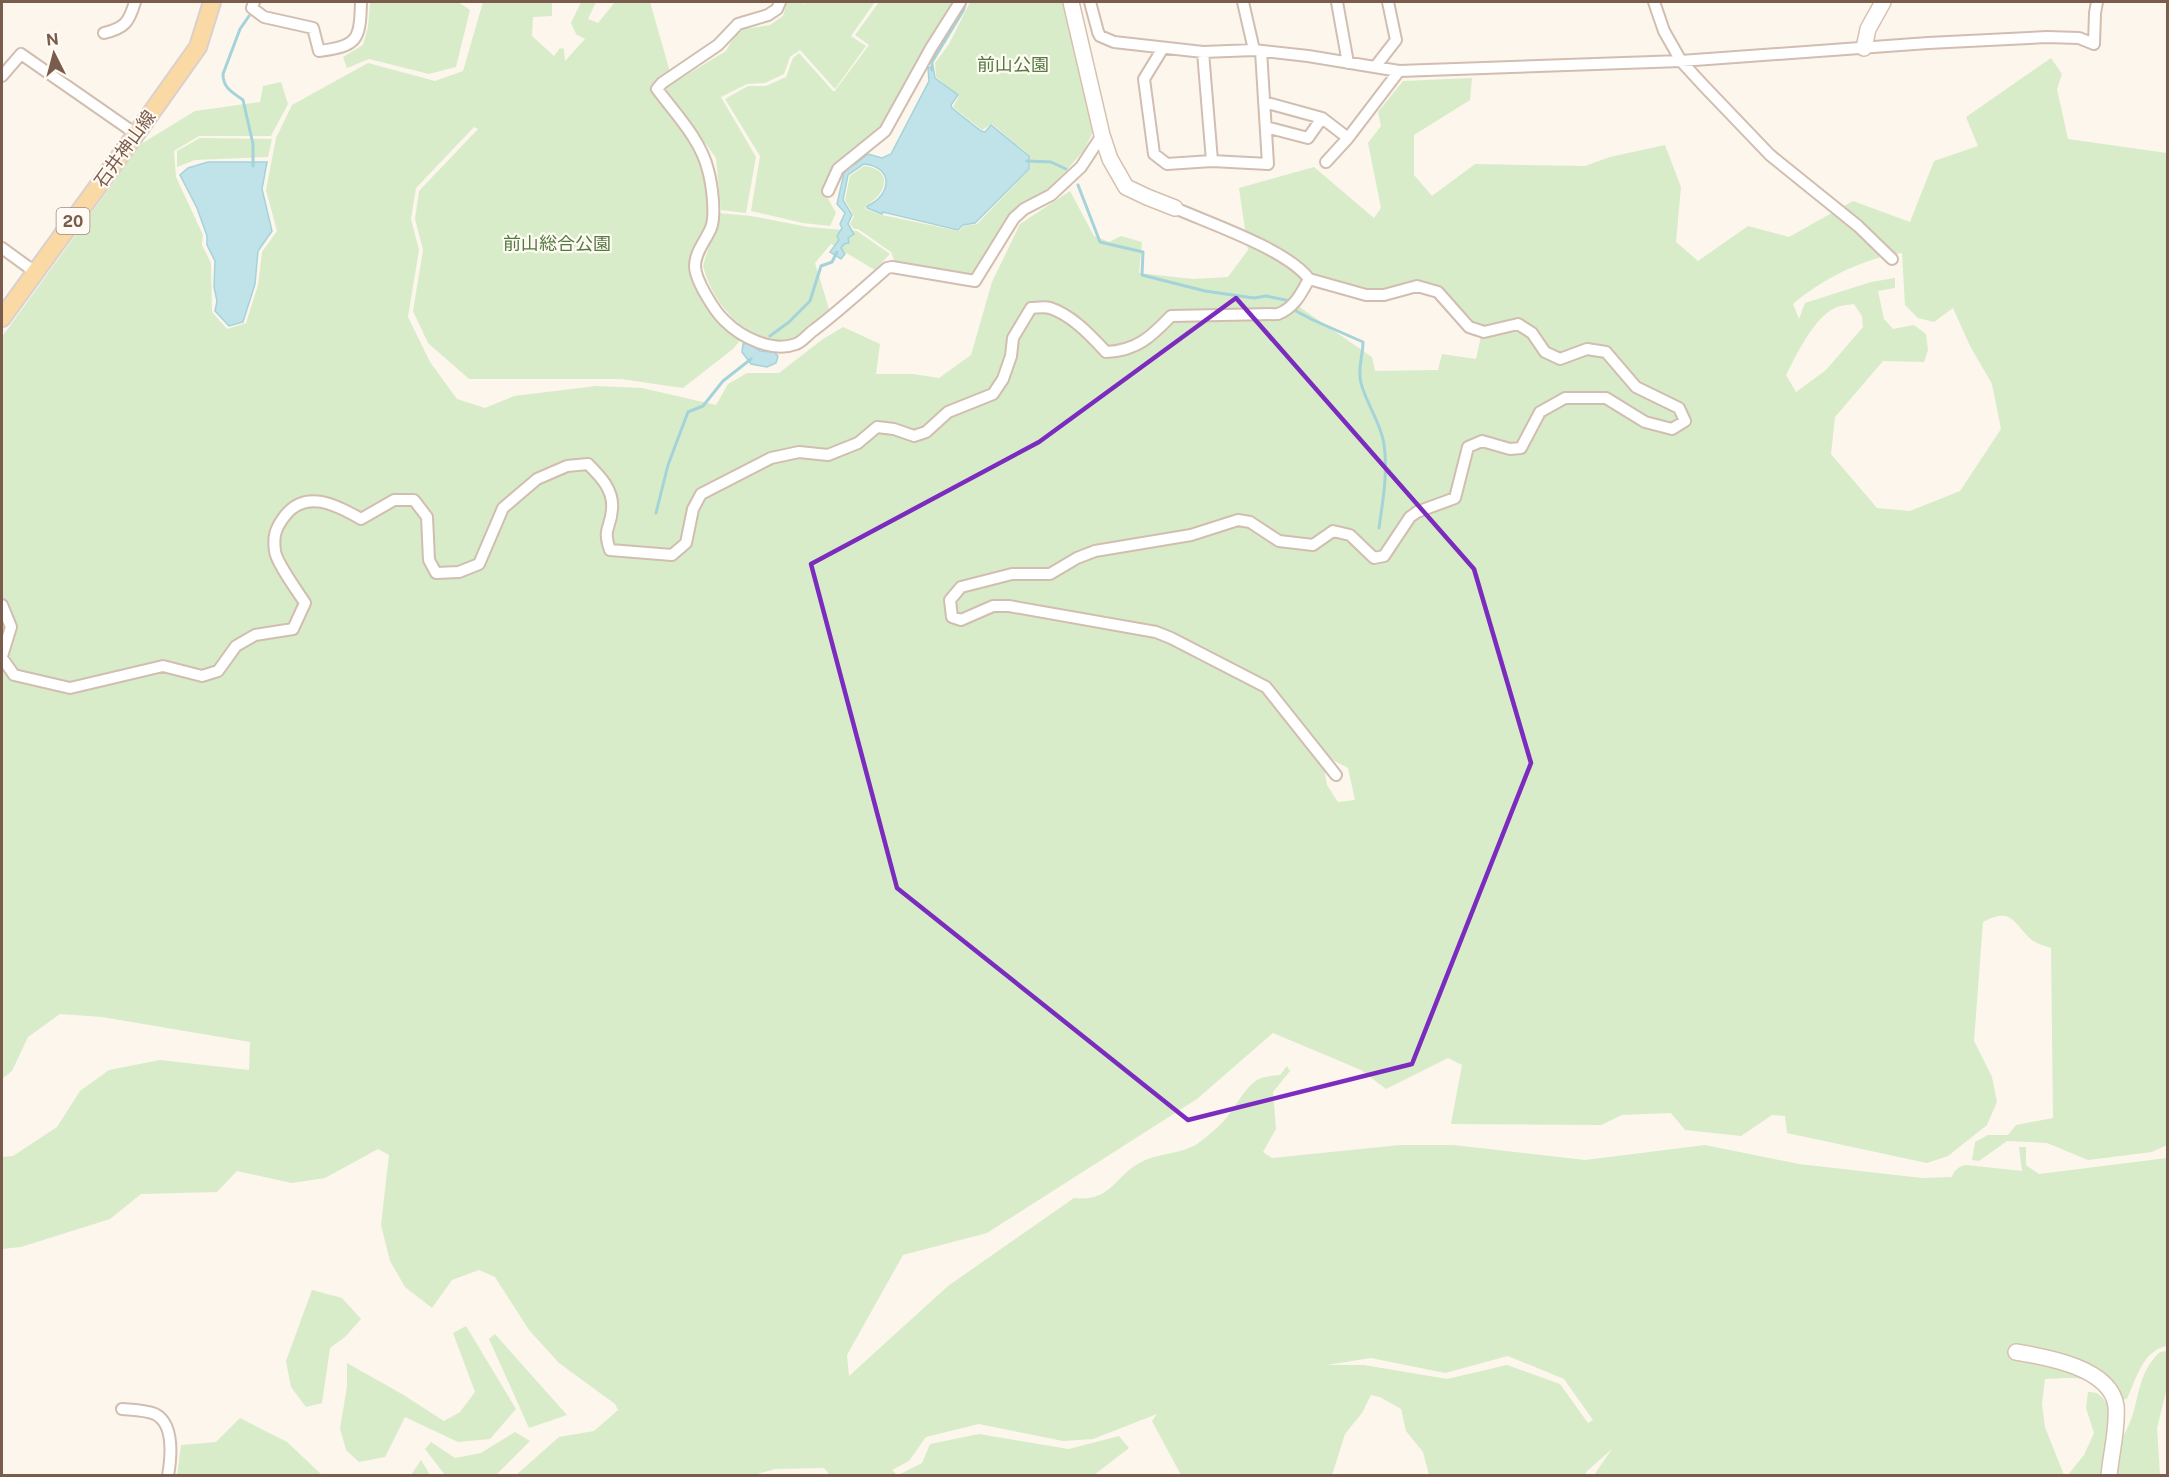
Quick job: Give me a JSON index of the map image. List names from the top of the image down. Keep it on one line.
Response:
{"streets":{"main road":["石井神山線","20"]},"parks":["前山公園","前山総合公園"],"north":"top"}
